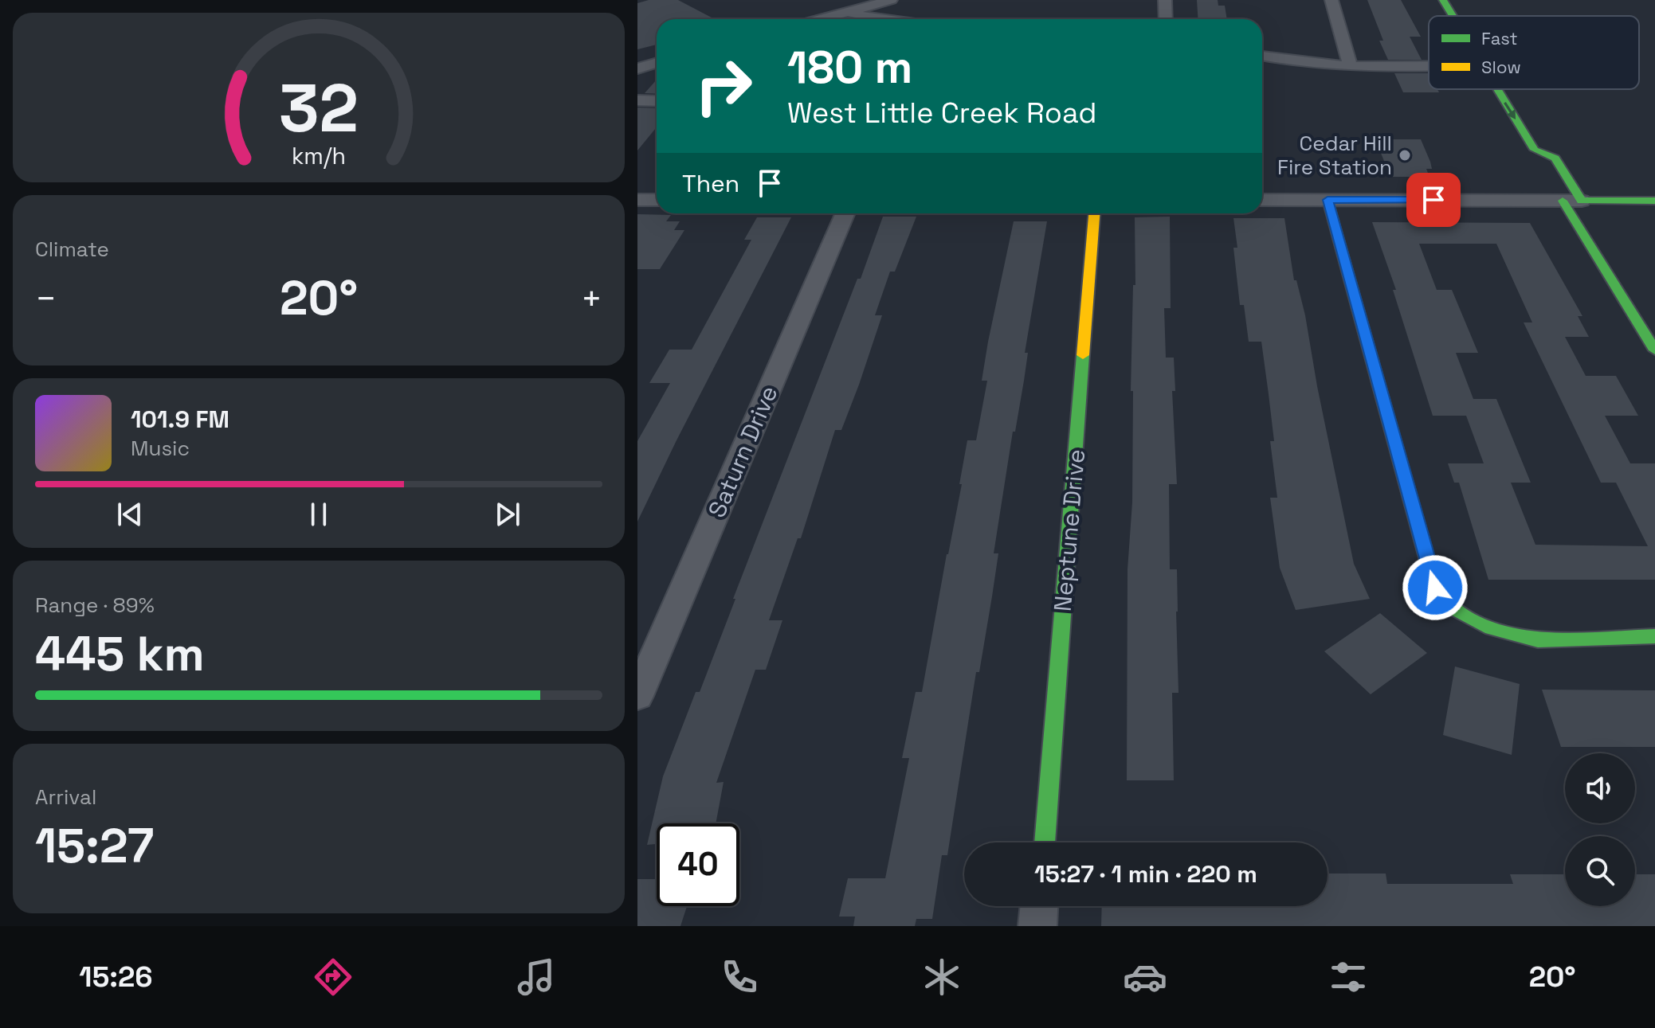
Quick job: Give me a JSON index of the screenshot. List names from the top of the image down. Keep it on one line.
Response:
{"streets":{"street":["Saturn Drive","Neptune Drive"]},"places":["Cedar Hill Fire Station"],"legend":["Fast","Slow"],"page":{"turn":["180 m","West Little Creek Road"],"then":"Then","tile":["Climate",["Range · 89%","445 km"],["Arrival","15:27"]],"heat":["−","20°","+"],"song":["101.9 FM","Music"],"limit":"40","trip":"15:27 · 1 min · 220 m","tabs":["15:26","20°"],"gauge":["32","km/h"]}}
